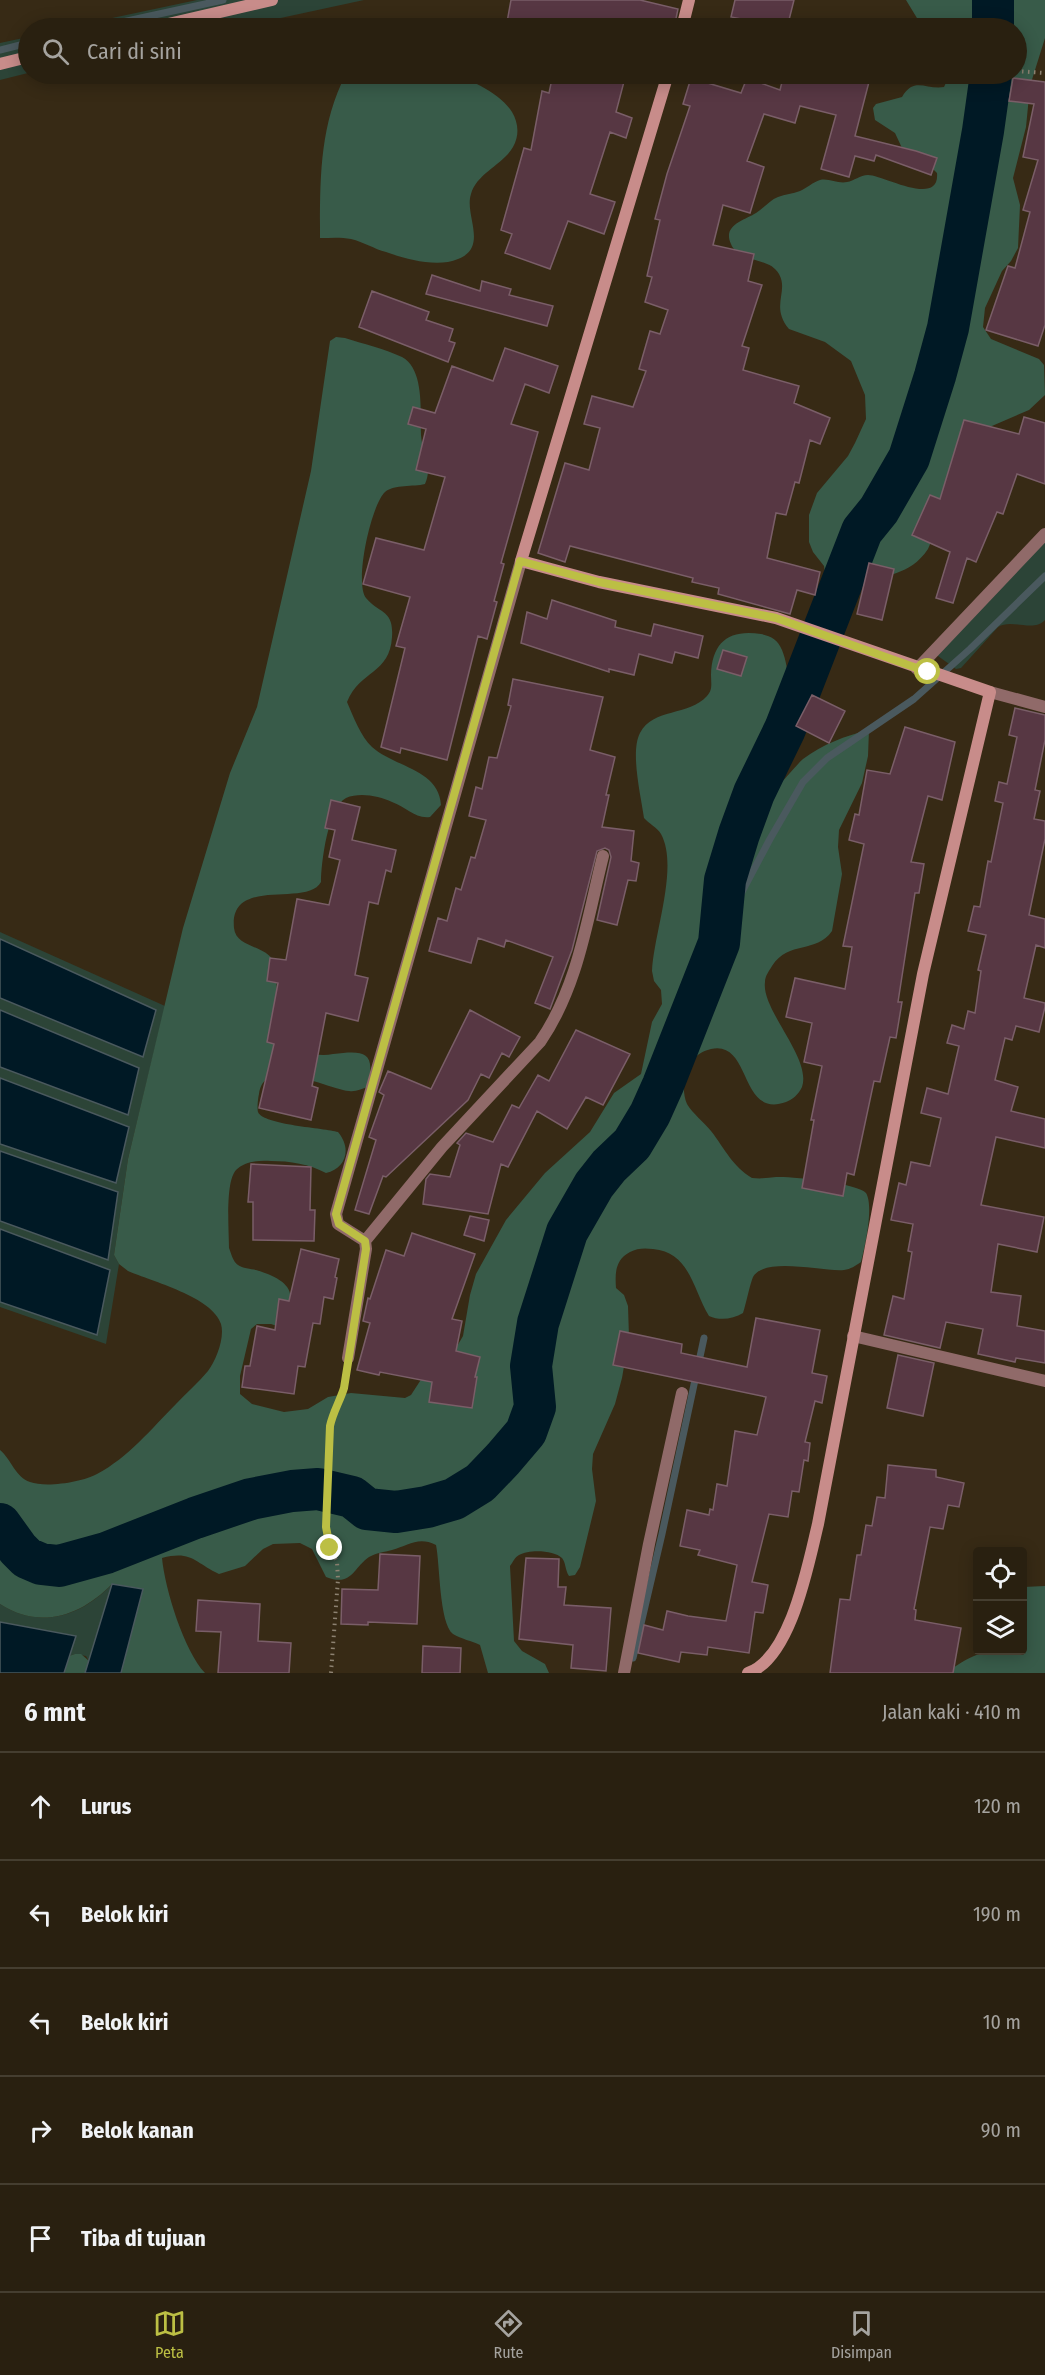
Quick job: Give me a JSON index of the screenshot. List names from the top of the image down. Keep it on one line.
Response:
{"page":{"search":"Cari di sini","heading":["6 mnt","Jalan kaki · 410 m"],"list":[["Lurus","120 m"],["Belok kiri","190 m"],["Belok kiri","10 m"],["Belok kanan","90 m"],"Tiba di tujuan"],"nav":["Peta","Rute","Disimpan"]}}
